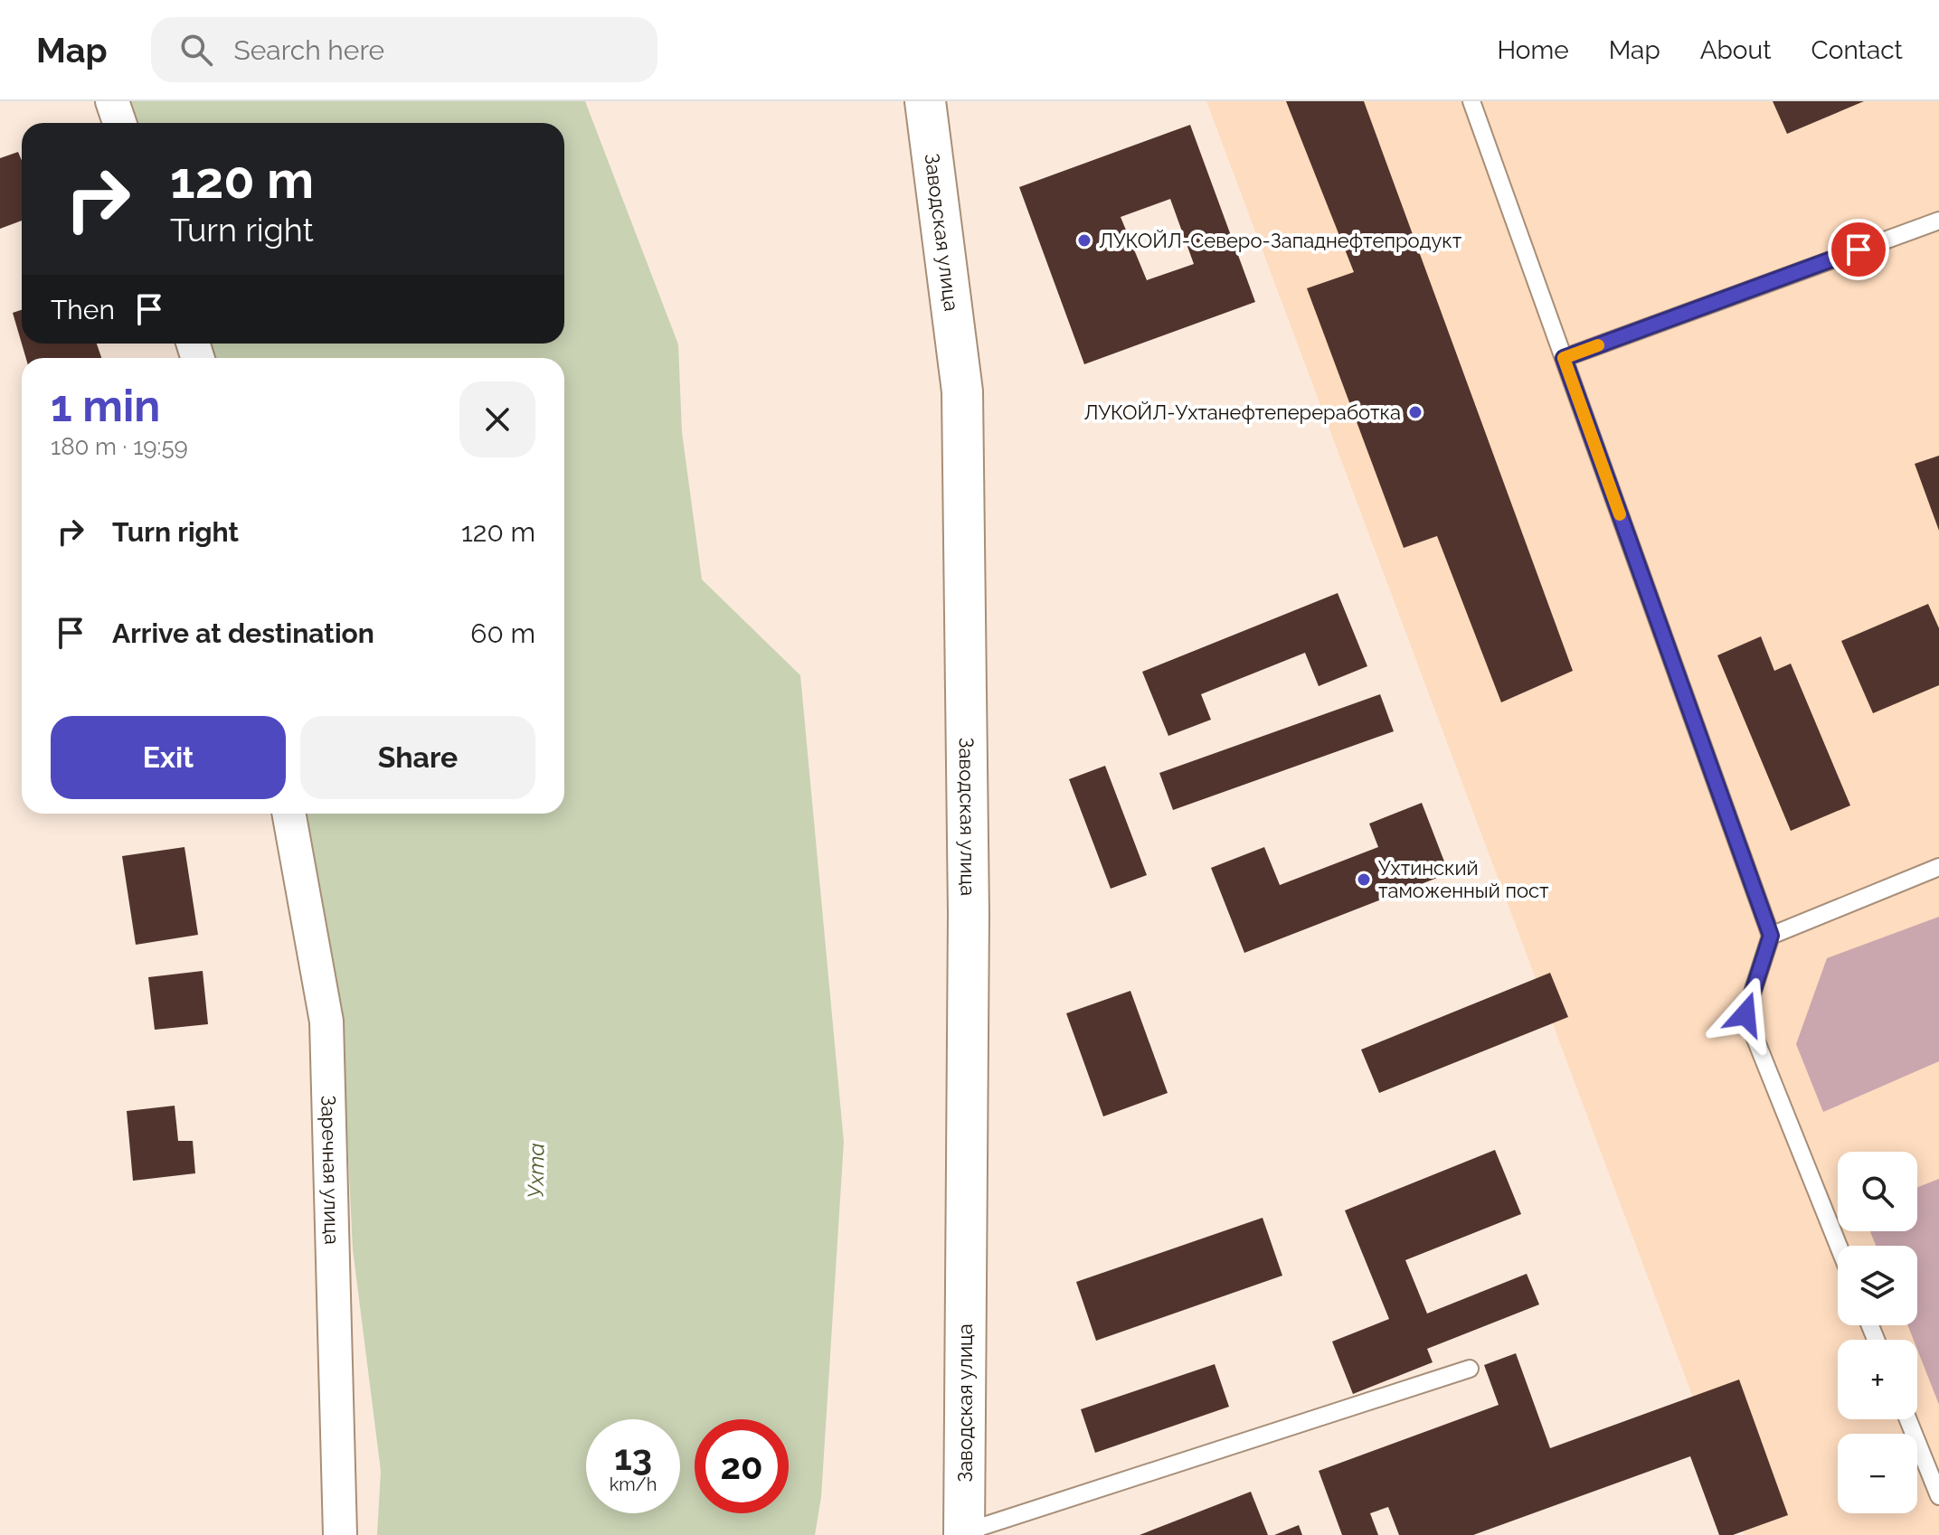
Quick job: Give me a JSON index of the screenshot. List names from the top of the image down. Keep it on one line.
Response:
{"streets":{"street":["Заводская улица","Заречная улица"]},"water":["Ухта"],"places":["ЛУКОЙЛ-Северо-Западнефтепродукт","ЛУКОЙЛ-Ухтанефтепереработка","Ухтинский таможенный пост"],"page":{"header":"Map","search":"Search here","nav":["Home","Map","About","Contact"],"turn":["120 m","Turn right"],"then":"Then","heading":["1 min","180 m · 19:59"],"list":[{"name":"Turn right","value":"120 m"},{"name":"Arrive at destination","value":"60 m"}],"buttons":["Exit","Share"],"map_buttons":["+","−"],"speed":"13 km/h","limit":"20"}}
